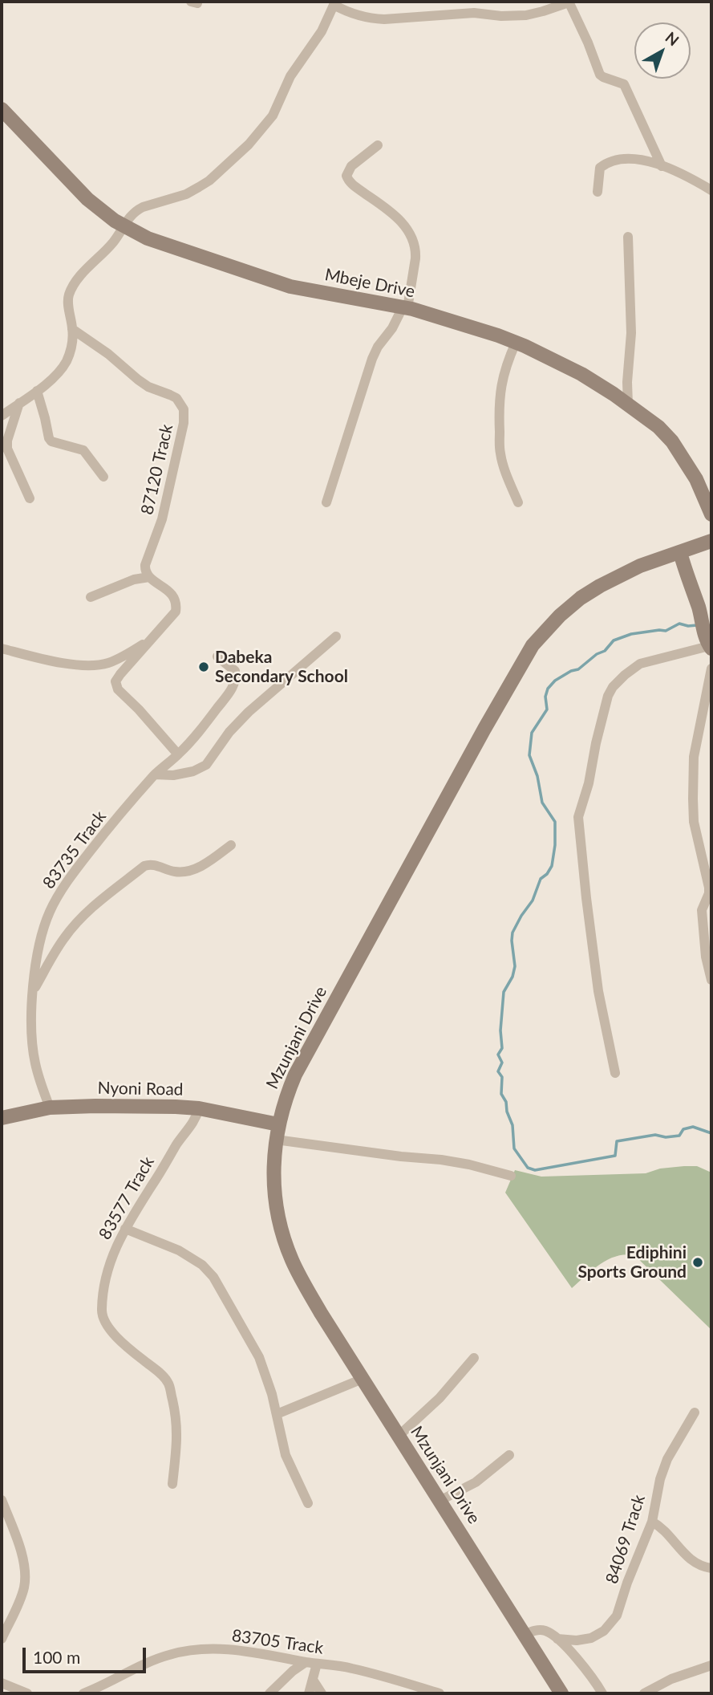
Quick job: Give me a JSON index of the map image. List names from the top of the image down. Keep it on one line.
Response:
{"streets":{"main road":["Mbeje Drive","Mzunjani Drive","Nyoni Road"],"street":["87120 Track","83735 Track","83577 Track","84069 Track","83705 Track"]},"crossings":[["83735 Track","Nyoni Road"],["Mzunjani Drive","Nyoni Road"],["Mzunjani Drive","84069 Track"],["Nyoni Road","83577 Track"]],"places":["Dabeka Secondary School","Ediphini Sports Ground"],"scale_bar":"100 m","north":"top right"}
